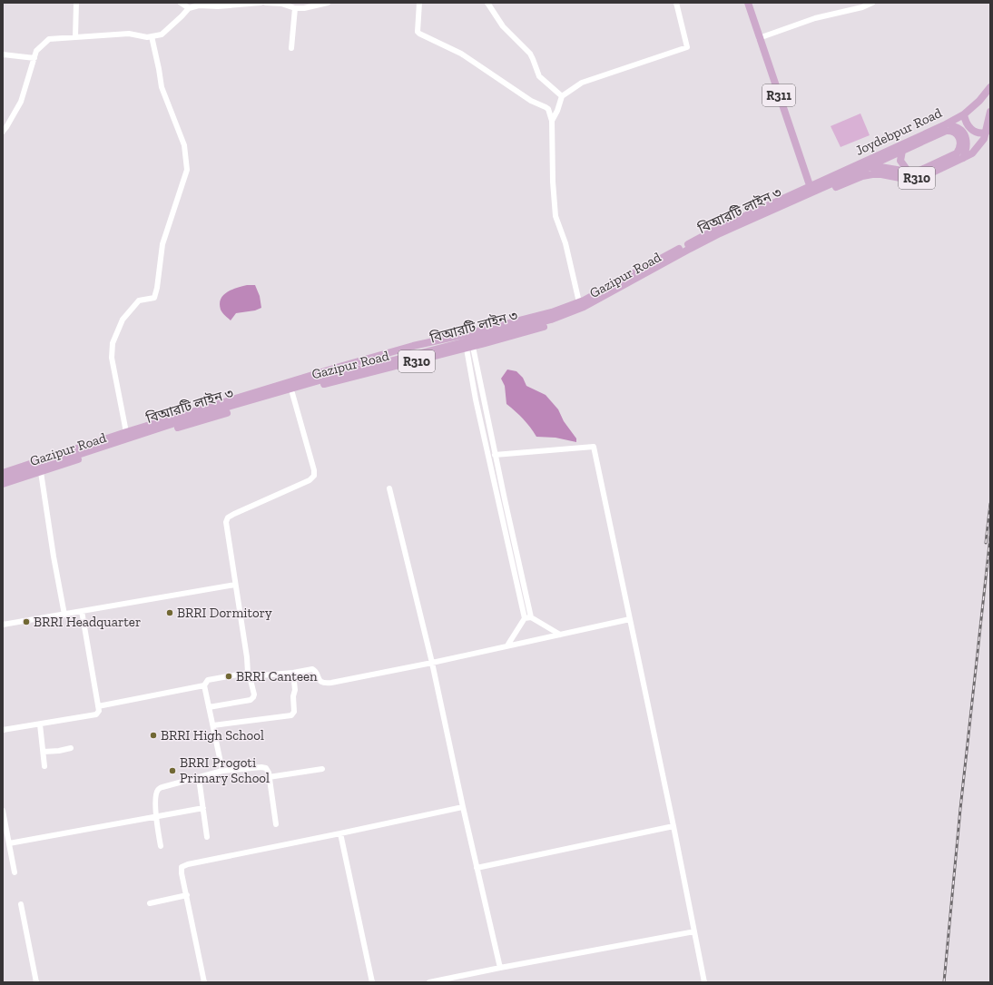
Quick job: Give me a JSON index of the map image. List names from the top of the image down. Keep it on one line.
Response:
{"streets":{"main road":["R311","Joydebpur Road","R310","বিআরটি লাইন ৩","Gazipur Road"]},"crossings":[["R311","Joydebpur Road"],["R311","বিআরটি লাইন ৩"],["R311","Gazipur Road"],["Joydebpur Road","বিআরটি লাইন ৩"],["Joydebpur Road","Gazipur Road"],["বিআরটি লাইন ৩","Gazipur Road"]],"places":["BRRI Dormitory","BRRI Headquarter","BRRI Canteen","BRRI High School","BRRI Progoti Primary School"]}
